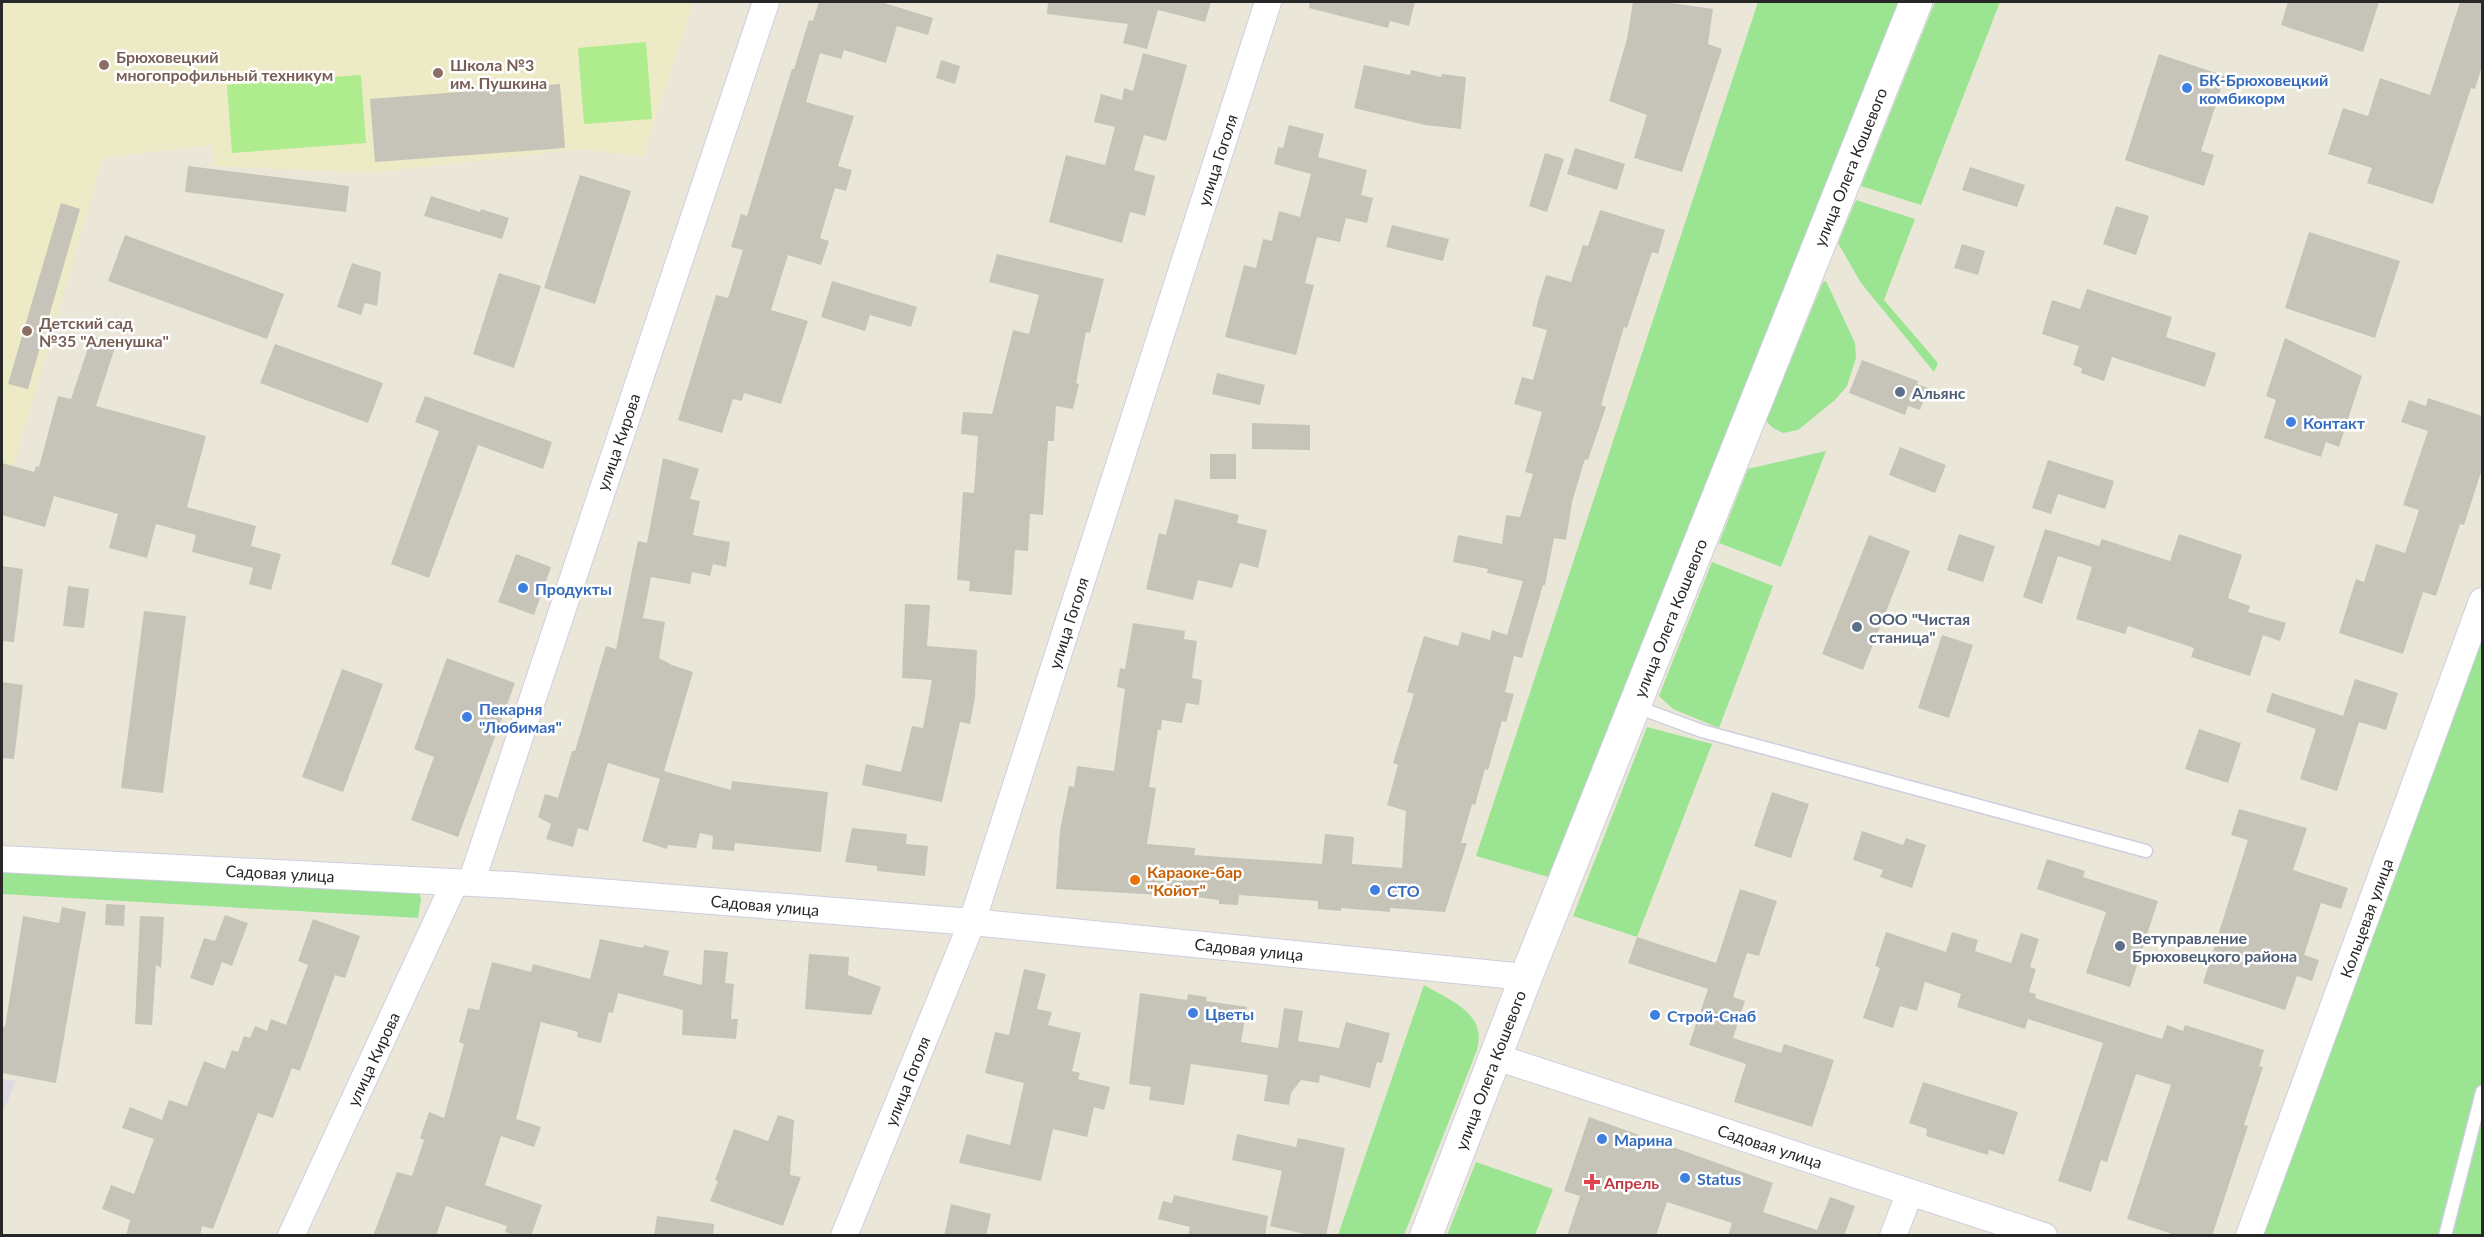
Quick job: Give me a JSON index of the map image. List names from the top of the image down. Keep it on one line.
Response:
{"streets":{"street":["улица Гоголя","улица Олега Кошевого","улица Кирова","Садовая улица","Кольцевая улица"]},"crossings":[["улица Гоголя","Садовая улица"],["улица Олега Кошевого","Садовая улица"],["улица Кирова","Садовая улица"]],"places":{"other":["Брюховецкий многопрофильный техникум","Школа №3 им. Пушкина","БК-Брюховецкий комбикорм","Детский сад №35 \"Аленушка\"","Альянс","Контакт","Продукты","ООО \"Чистая станица\"","Пекарня \"Любимая\"","Караоке-бар \"Койот\"","СТО","Ветуправление Брюховецкого района","Цветы","Строй-Снаб","Марина","Status"],"health":["Апрель"]}}
